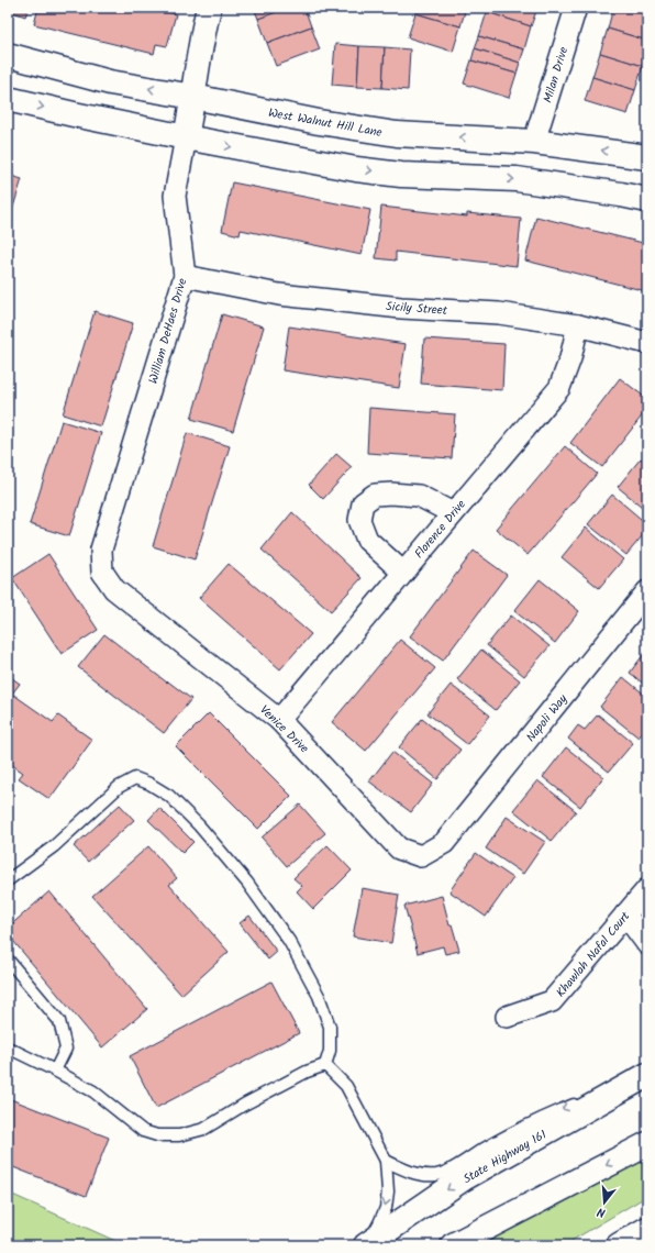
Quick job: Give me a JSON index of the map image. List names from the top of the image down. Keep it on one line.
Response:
{"streets":{"main road":["West Walnut Hill Lane","William DeHaes Drive","State Highway 161"],"street":["Milan Drive","Sicily Street","Florence Drive","Napoli Way","Venice Drive","Khawlah Nafal Court"]},"crossings":[["Milan Drive","West Walnut Hill Lane"],["West Walnut Hill Lane","William DeHaes Drive"],["Sicily Street","William DeHaes Drive"],["Sicily Street","Florence Drive"],["William DeHaes Drive","Venice Drive"],["Florence Drive","Venice Drive"],["Napoli Way","Venice Drive"]],"north":"bottom"}
